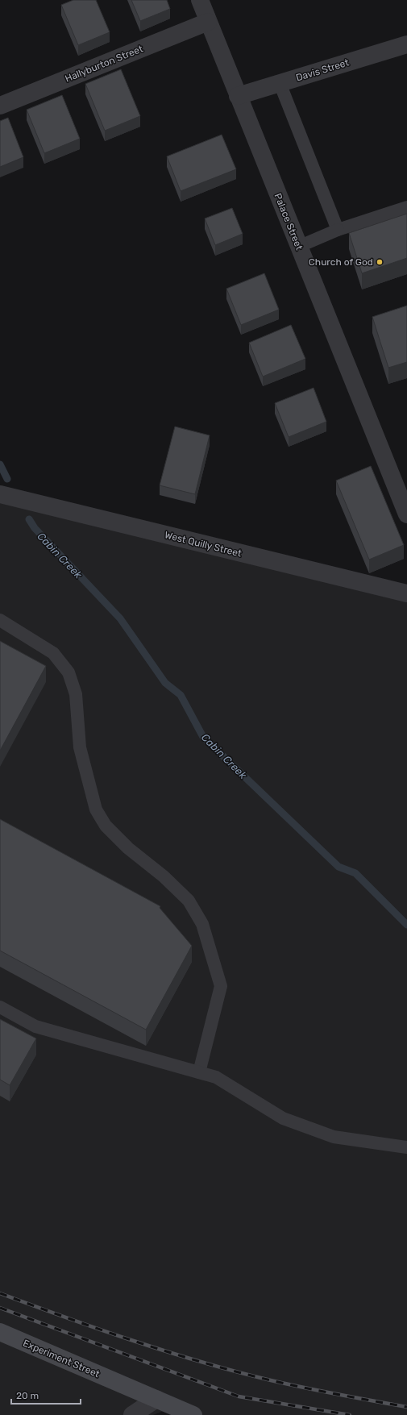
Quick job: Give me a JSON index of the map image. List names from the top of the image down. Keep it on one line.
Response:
{"streets":{"main road":["Experiment Street"],"street":["Hallyburton Street","Davis Street","Palace Street","West Quilly Street"]},"crossings":[["Hallyburton Street","Palace Street"],["Davis Street","Palace Street"]],"water":["Cabin Creek"],"places":["Church of God"],"scale_bar":"20 m"}
